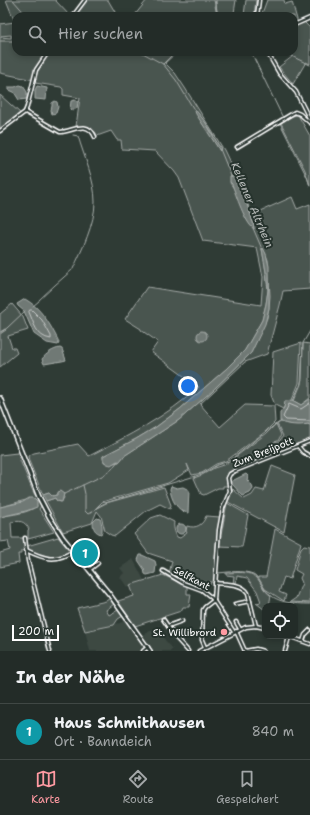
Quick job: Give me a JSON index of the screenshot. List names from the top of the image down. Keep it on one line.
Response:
{"streets":{"street":["Zum Breijpott","Selfkant"]},"crossings":[["Zum Breijpott","Selfkant"]],"water":["Kellener Altrhein"],"places":["St. Willibrord"],"scale_bar":"200 m","page":{"search":"Hier suchen","pins":"1","scale":"200 m","heading":"In der Nähe","list":[{"mark":"1","name":"Haus Schmithausen","note":"Ort · Banndeich","value":"840 m"}],"nav":["Karte","Route","Gespeichert"]}}
